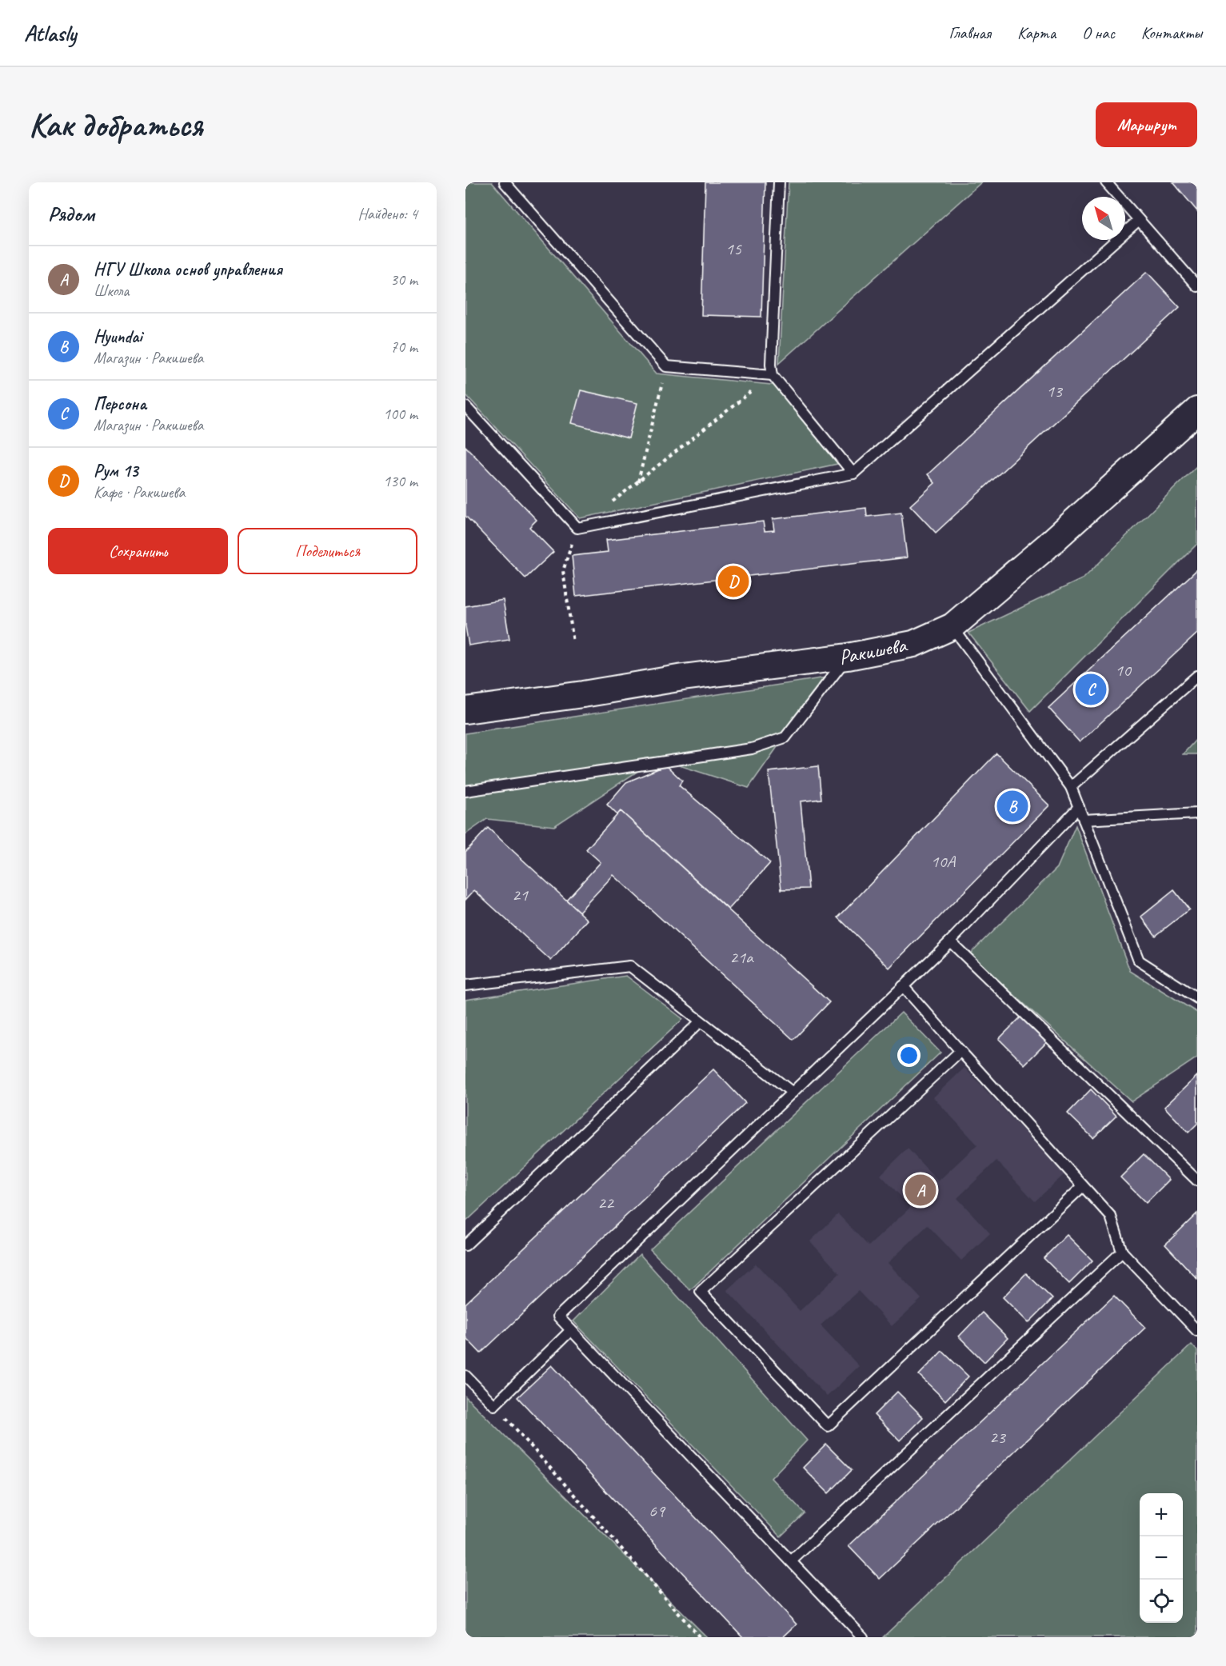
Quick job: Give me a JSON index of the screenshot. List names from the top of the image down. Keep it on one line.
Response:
{"streets":{"street":["Ракишева"]},"house_numbers":["15","13","10","10А","21","21а","22","23","69"],"north":"top left","page":{"header":"Atlasly","nav":["Главная","Карта","О нас","Контакты"],"buttons":["Маршрут",["Сохранить","Поделиться"]],"title":"Как добраться","heading":["Рядом","Найдено: 4"],"list":[{"mark":"A","name":"НГУ Школа основ управления","note":"Школа","value":"30 m"},{"mark":"B","name":"Hyundai","note":"Магазин · Ракишева","value":"70 m"},{"mark":"C","name":"Персона","note":"Магазин · Ракишева","value":"100 m"},{"mark":"D","name":"Рум 13","note":"Кафе · Ракишева","value":"130 m"}],"pins":["D","C","B","A"],"map_buttons":["+","−"]}}
